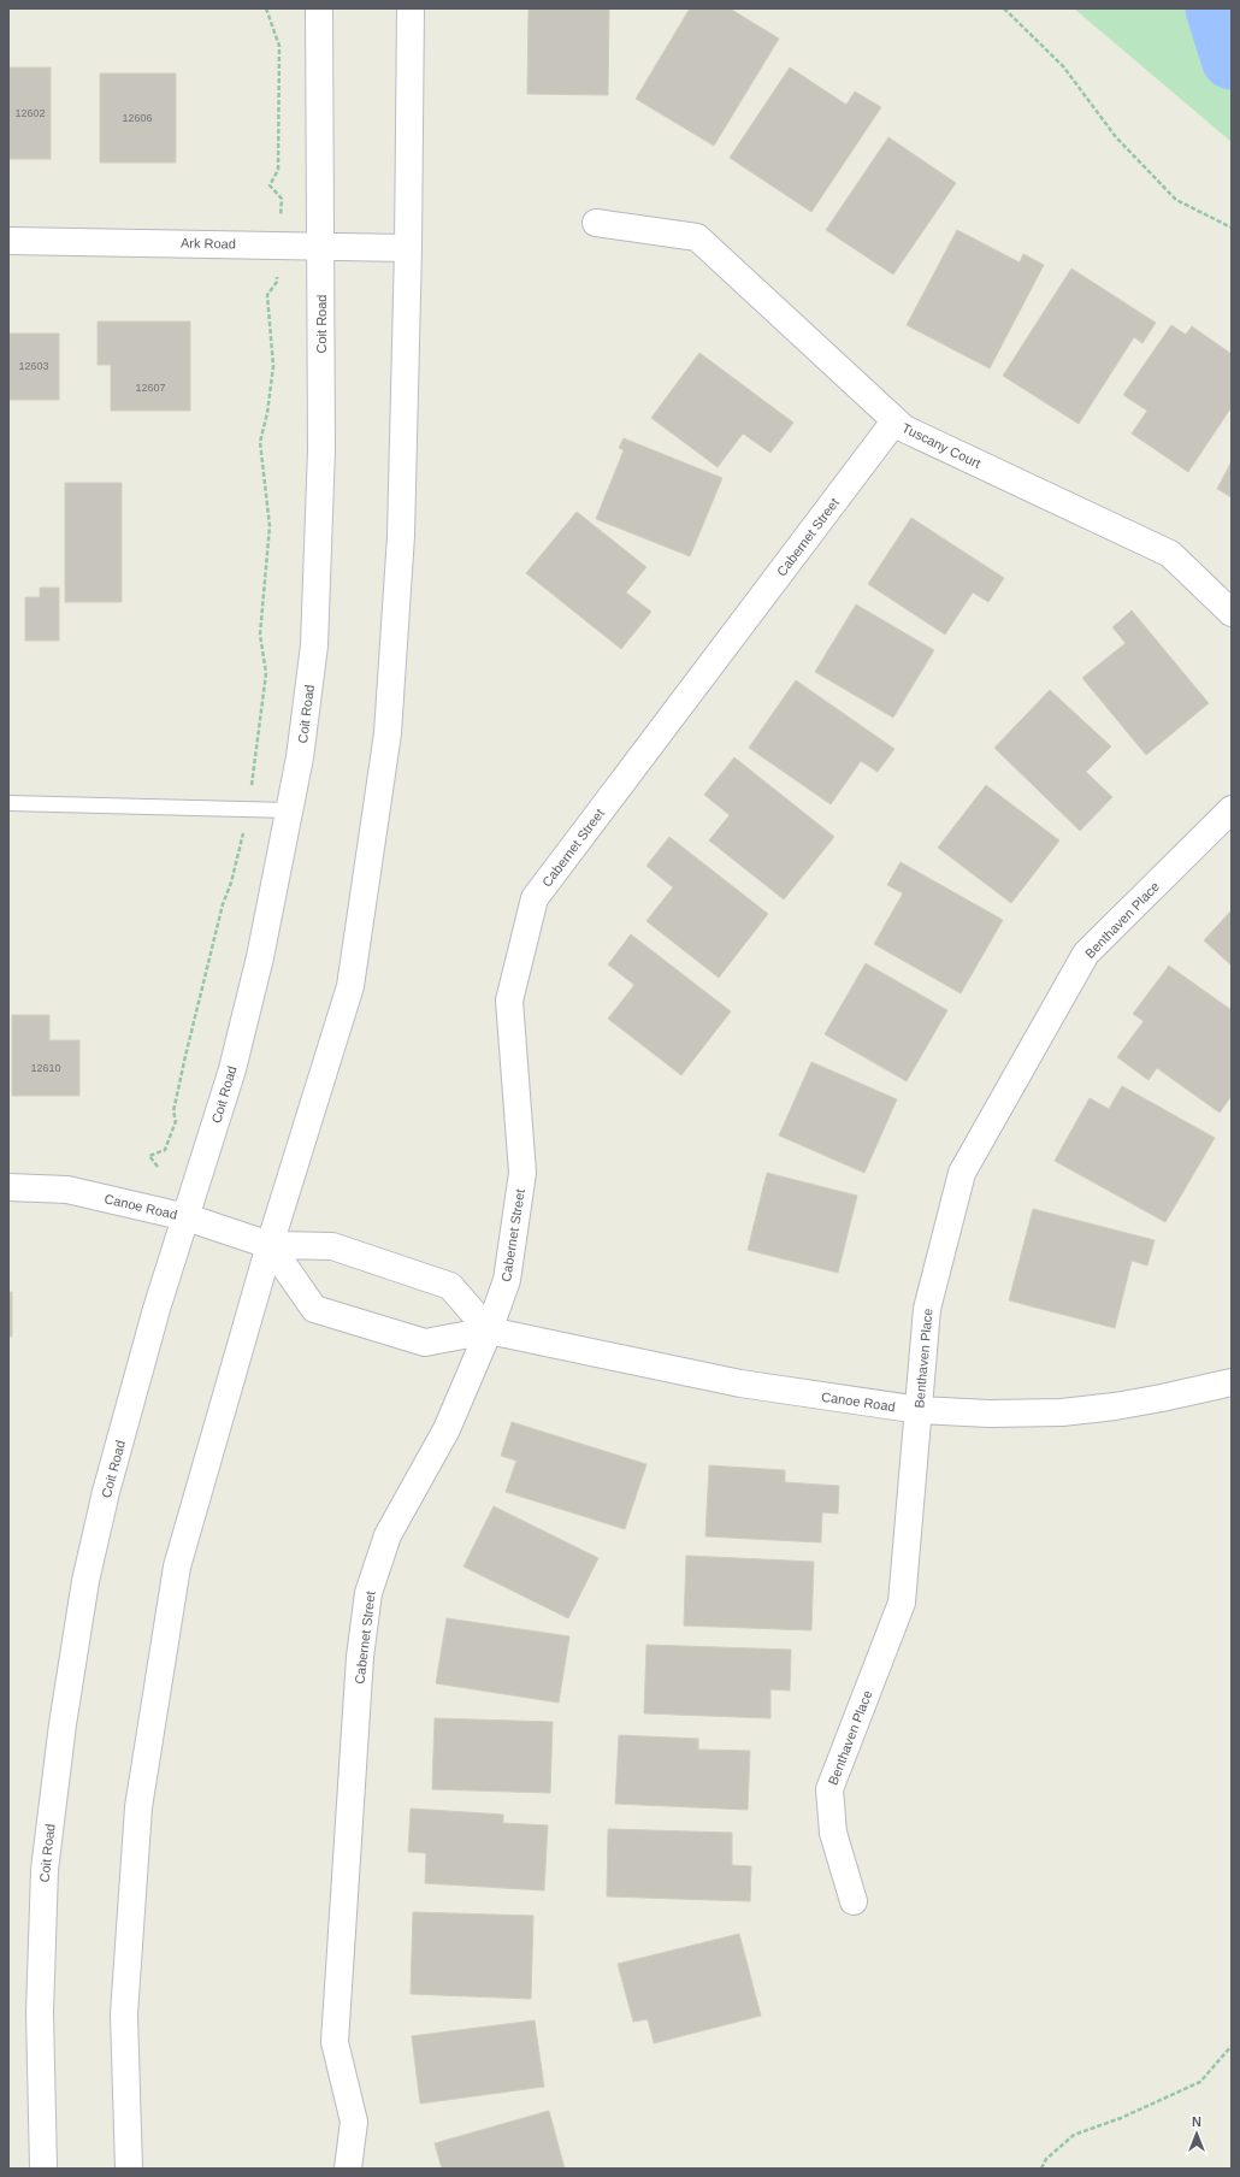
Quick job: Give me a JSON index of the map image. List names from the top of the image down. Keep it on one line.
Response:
{"streets":{"street":["Ark Road","Coit Road","Tuscany Court","Cabernet Street","Benthaven Place","Canoe Road"]},"crossings":[["Ark Road","Coit Road"],["Coit Road","Canoe Road"],["Tuscany Court","Cabernet Street"],["Cabernet Street","Canoe Road"],["Benthaven Place","Canoe Road"]],"house_numbers":["12602","12606","12603","12607","12610"],"north":"top"}
